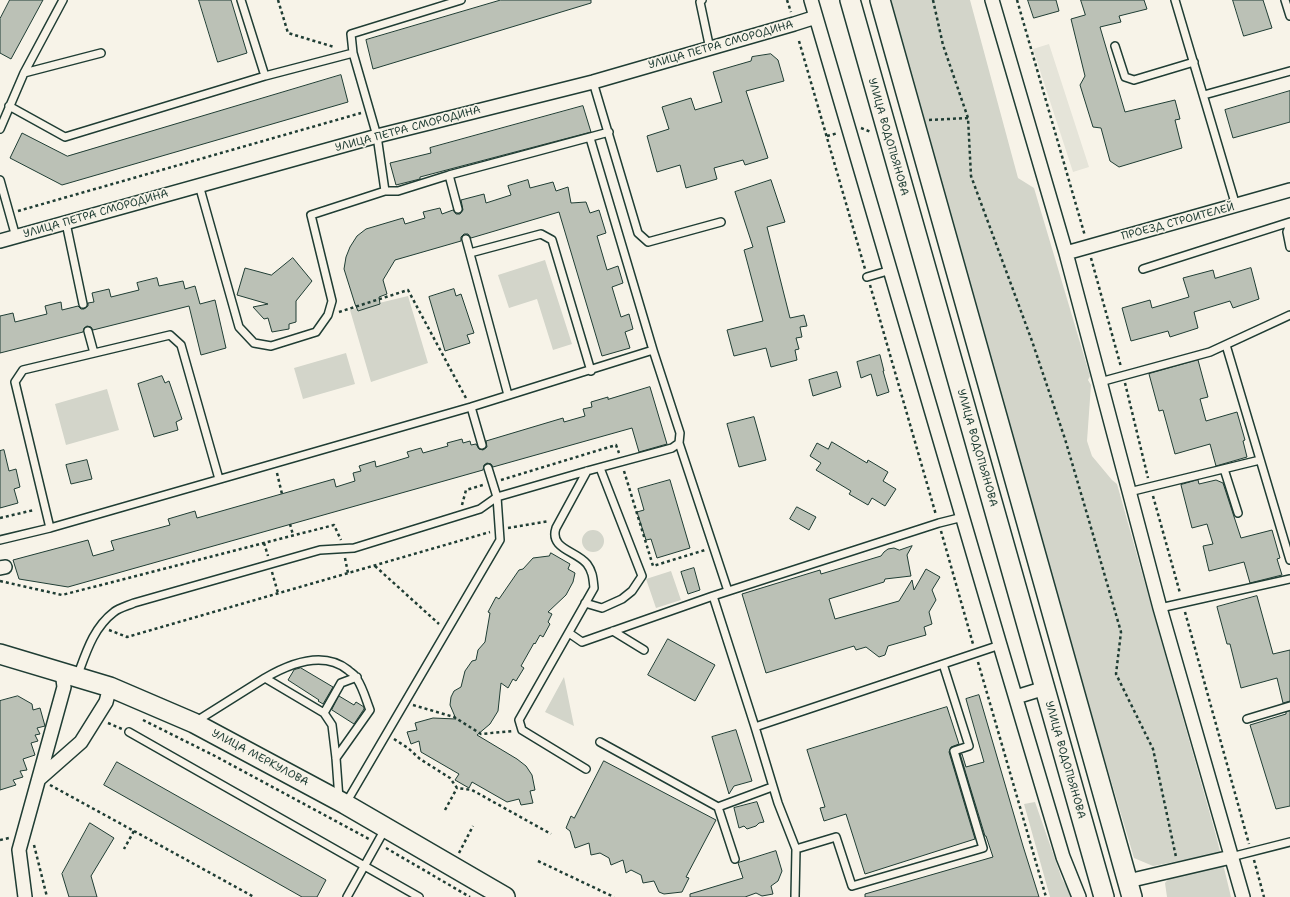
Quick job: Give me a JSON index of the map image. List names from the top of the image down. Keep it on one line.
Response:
{"streets":{"main road":["УЛИЦА ВОДОПЬЯНОВА","УЛИЦА МЕРКУЛОВА"],"street":["УЛИЦА ПЕТРА СМОРОДИНА","ПРОЕЗД СТРОИТЕЛЕЙ"]}}
